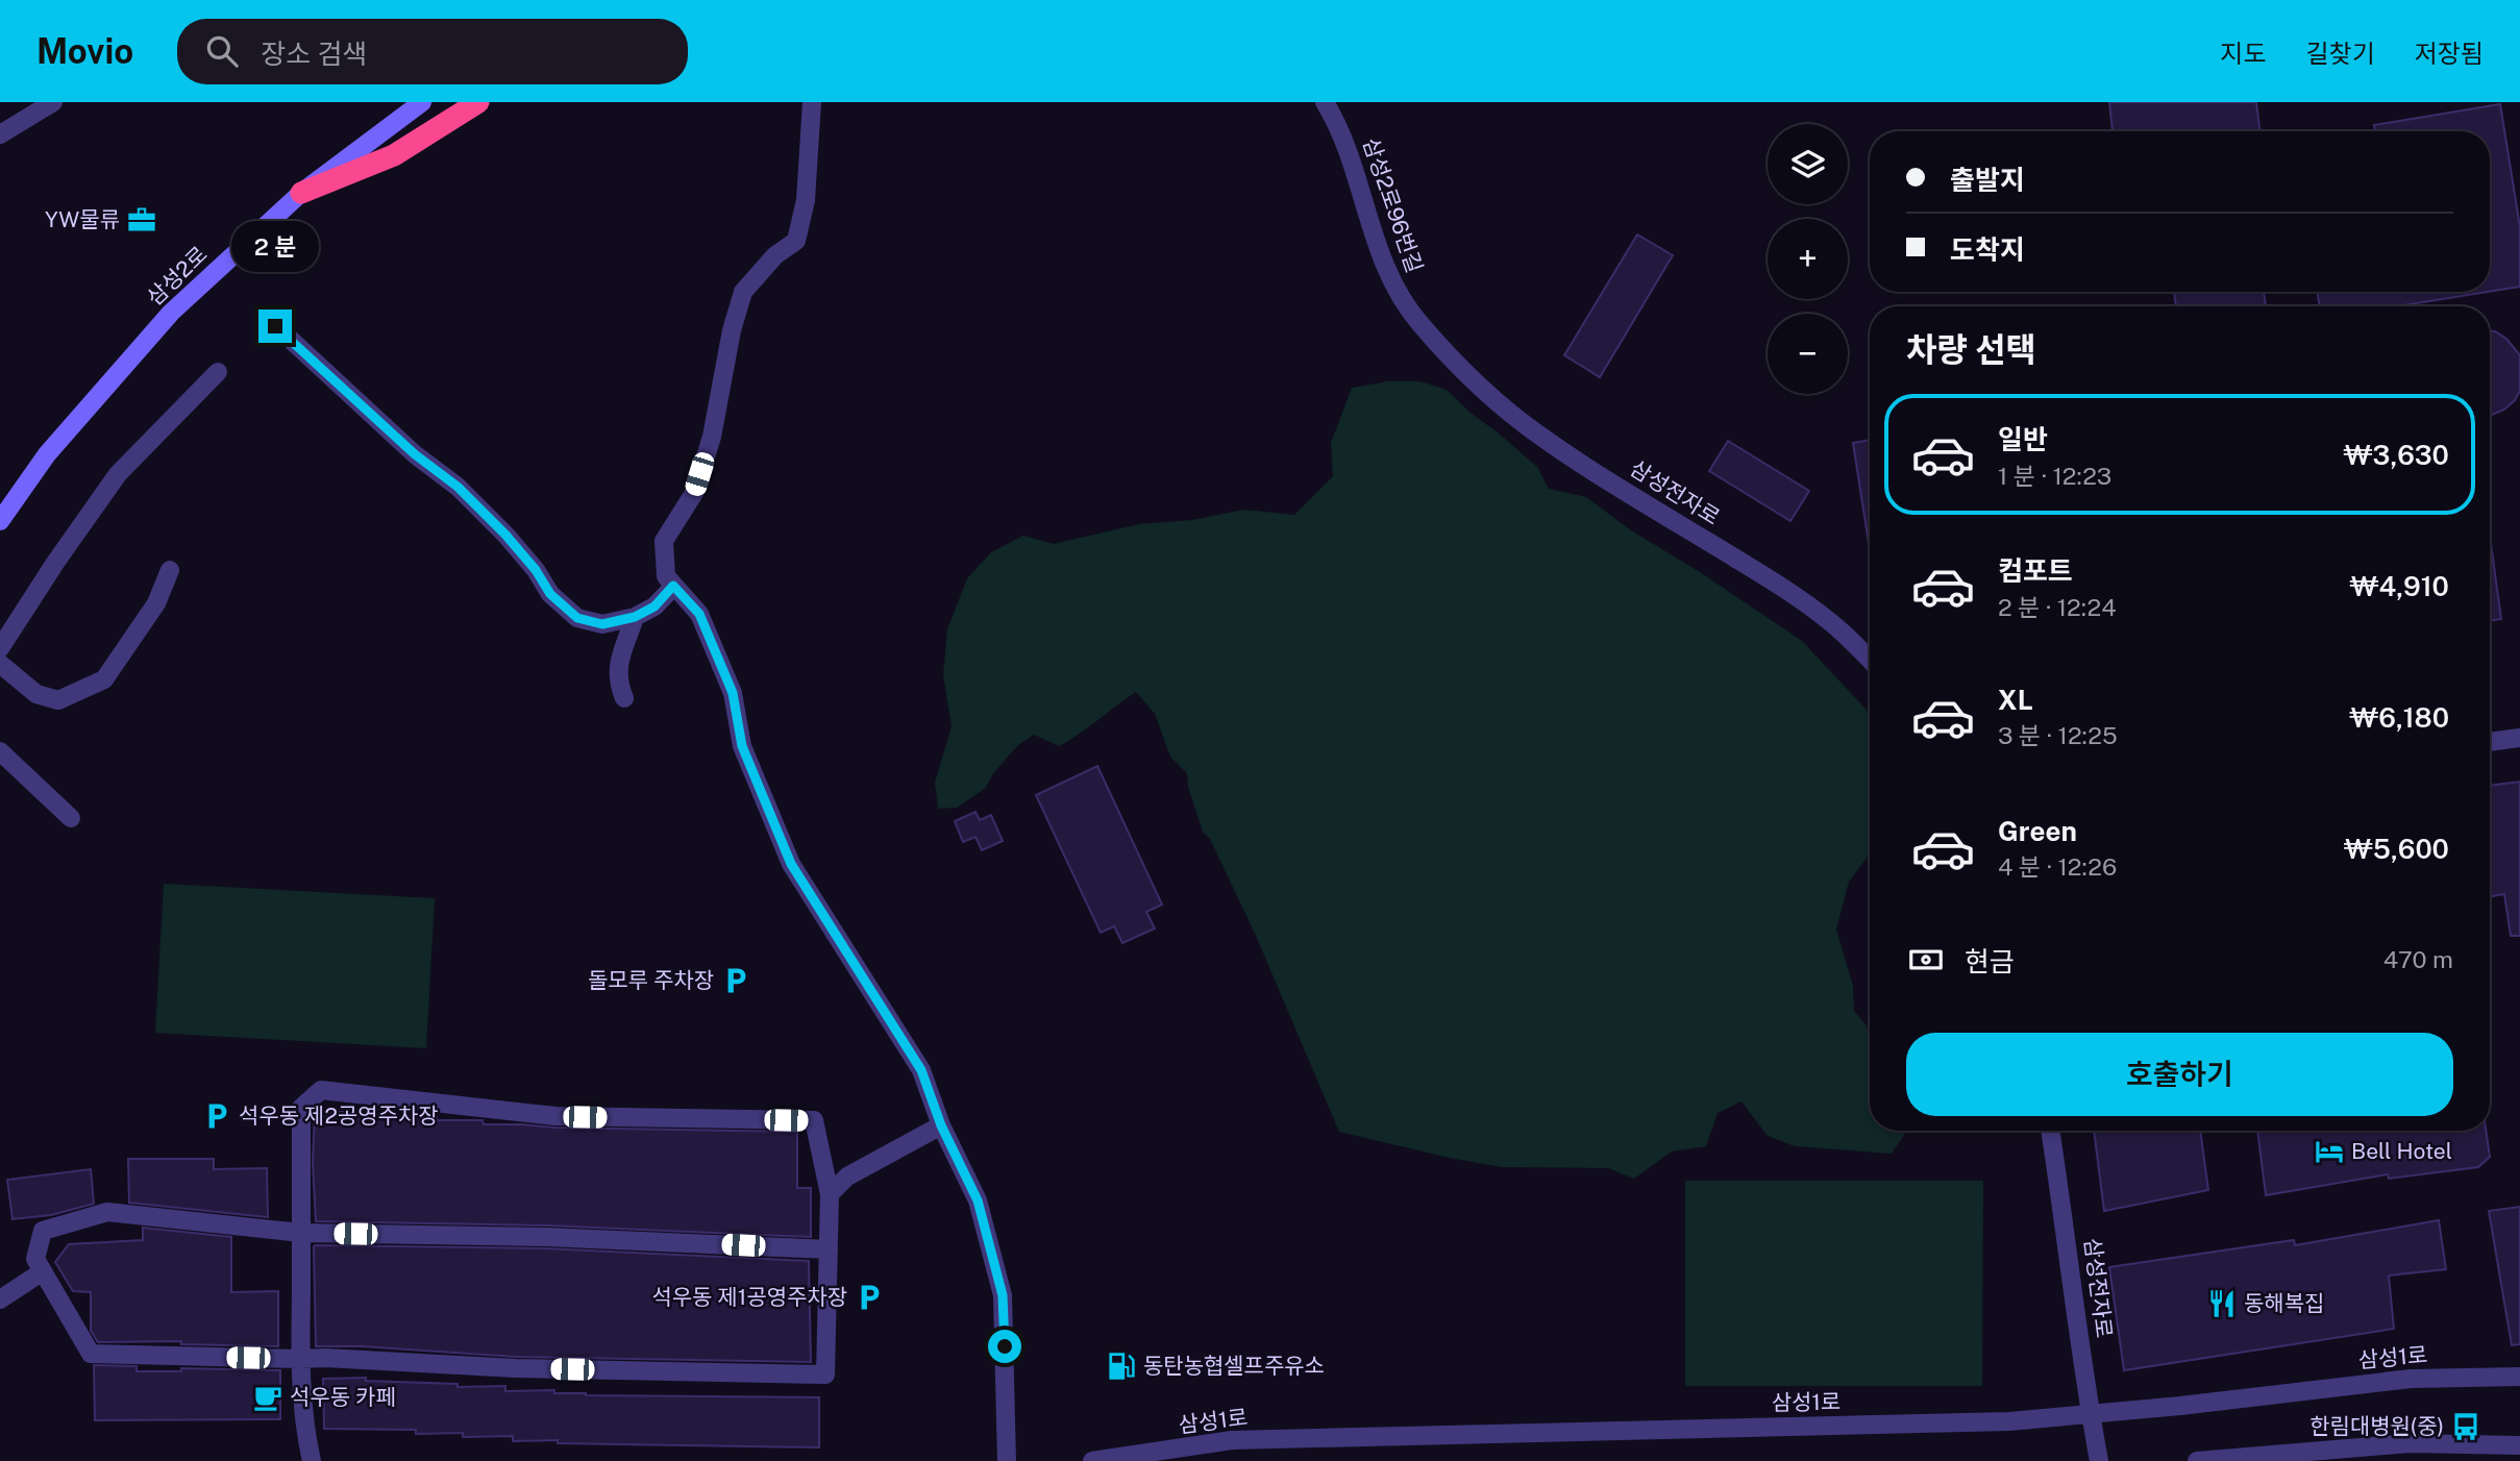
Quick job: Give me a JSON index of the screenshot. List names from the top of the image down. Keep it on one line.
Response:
{"streets":{"main road":["삼성2로"],"street":["삼성2로96번길","삼성전자로","삼성1로"]},"crossings":[["삼성2로96번길","삼성전자로"],["삼성전자로","삼성1로"]],"places":{"office":["YW물류"],"parking":["돌모루 주차장","석우동 제2공영주차장","석우동 제1공영주차장"],"hotel":["Bell Hotel"],"restaurant":["동해복집"],"fuel station":["동탄농협셀프주유소"],"cafe":["석우동 카페"],"bus stop":["한림대병원(중)"]},"page":{"header":"Movio","search":"장소 검색","nav":["지도","길찾기","저장됨"],"map_buttons":["+","−"],"banner":["출발지","도착지"],"bubble":"2 분","heading":"차량 선택","list":[{"name":"일반","note":"1 분 · 12:23","value":"₩3,630"},{"name":"컴포트","note":"2 분 · 12:24","value":"₩4,910"},{"name":"XL","note":"3 분 · 12:25","value":"₩6,180"},{"name":"Green","note":"4 분 · 12:26","value":"₩5,600"}],"pay":["현금","470 m"],"buttons":"호출하기"}}
